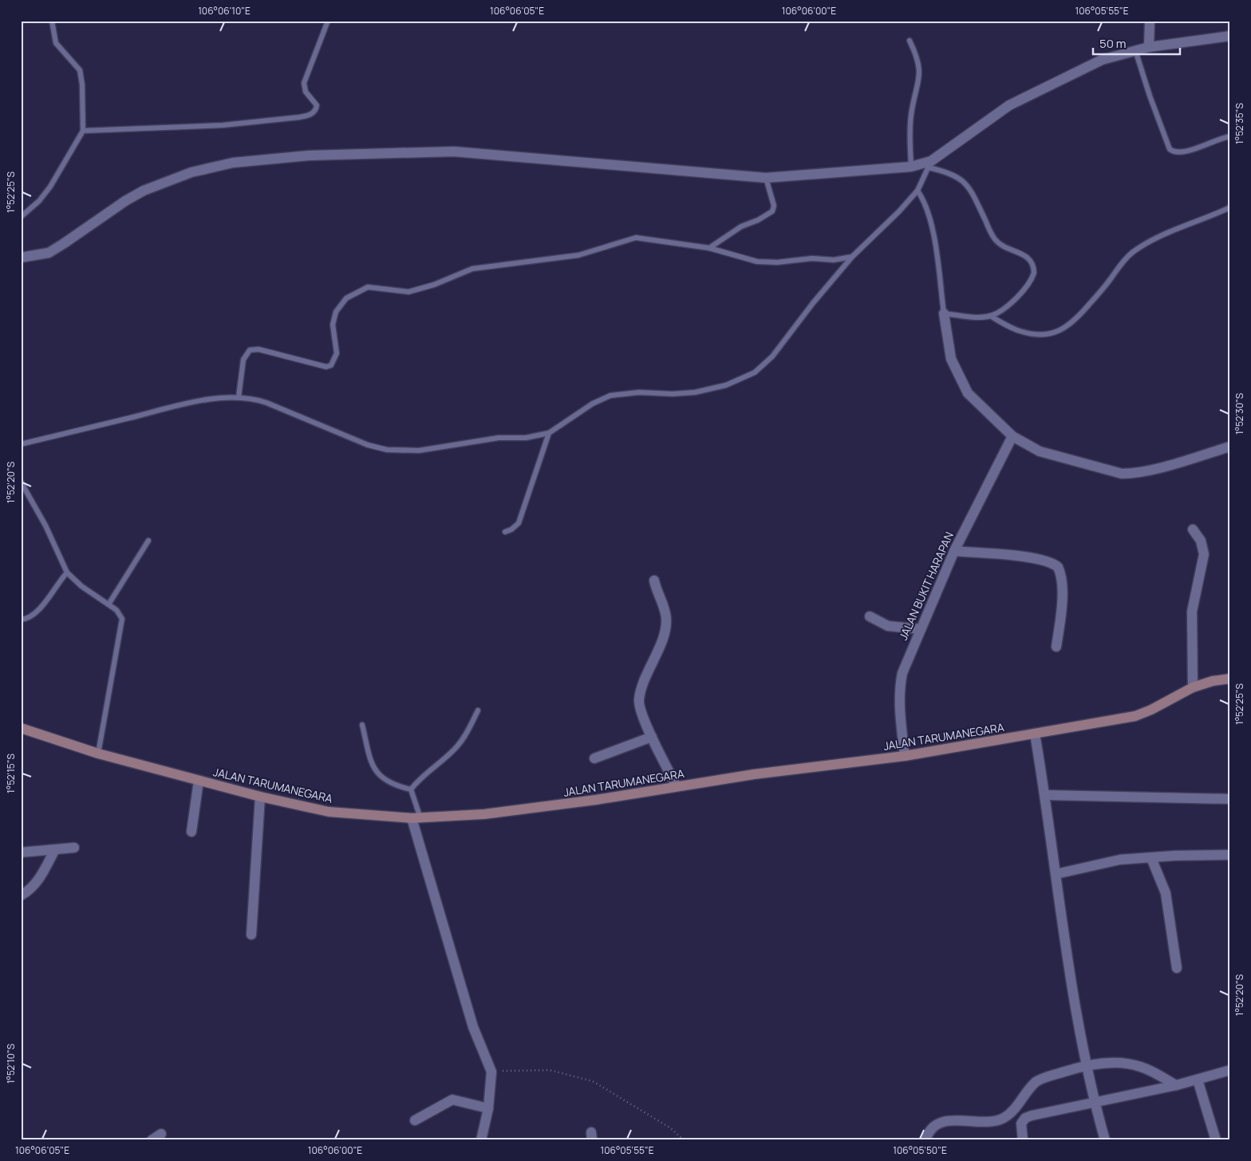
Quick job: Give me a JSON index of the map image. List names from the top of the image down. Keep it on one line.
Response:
{"streets":{"street":["JALAN BUKIT HARAPAN","JALAN TARUMANEGARA"]},"crossings":[["JALAN BUKIT HARAPAN","JALAN TARUMANEGARA"]],"scale_bar":"50 m","coordinates":["106°06'10\"E","106°06'05\"E","106°06'00\"E","106°05'55\"E","1°52'35\"S","1°52'25\"S","1°52'30\"S","1°52'20\"S","1°52'15\"S","1°52'10\"S","106°05'50\"E"]}
